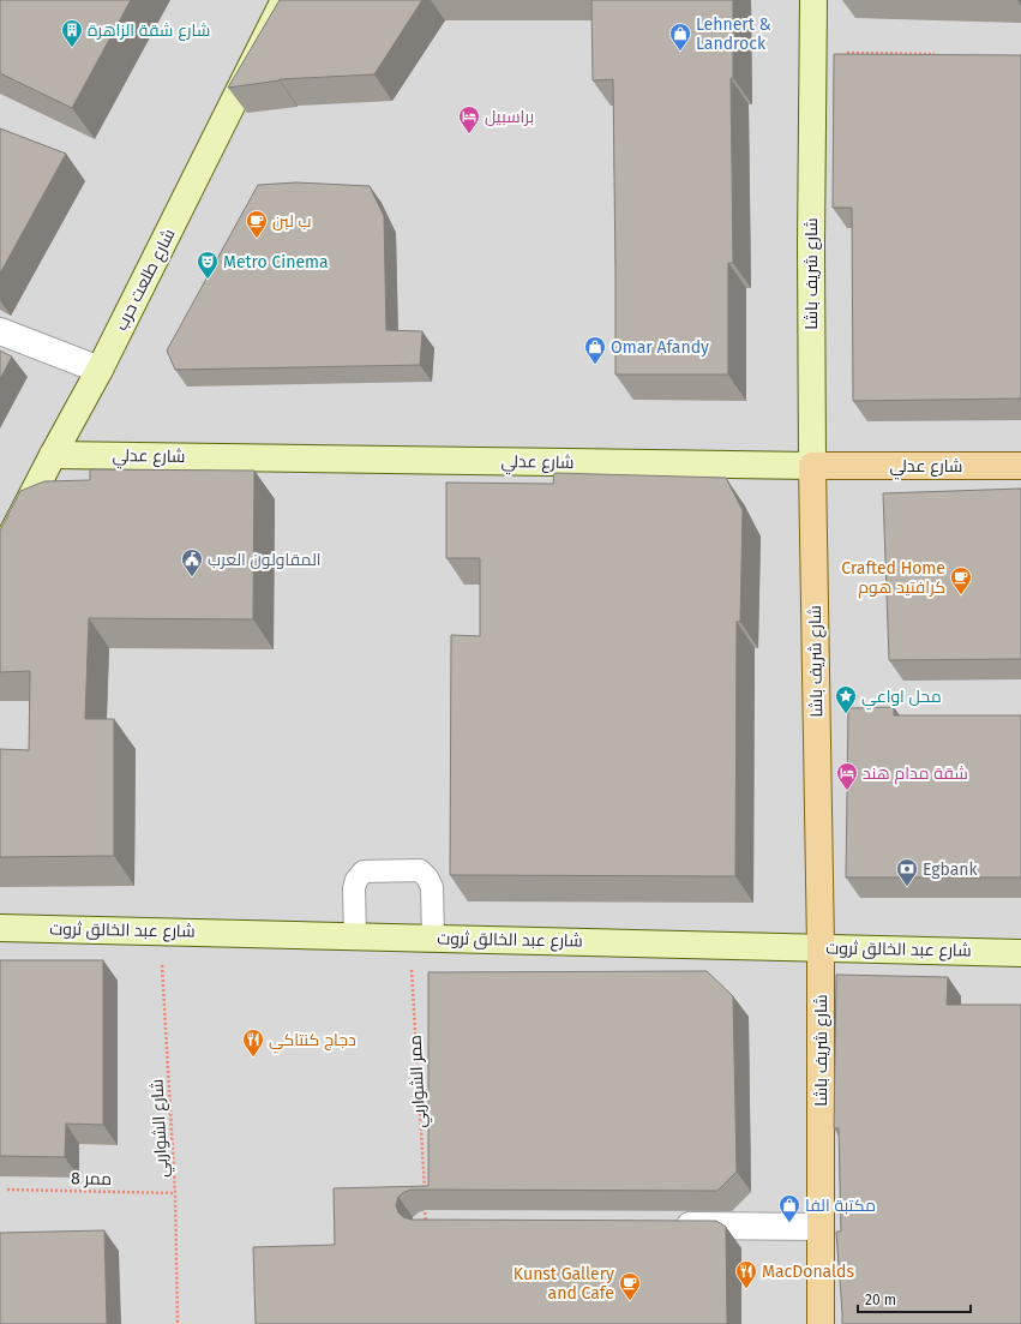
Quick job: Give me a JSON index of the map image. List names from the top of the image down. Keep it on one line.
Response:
{"streets":{"main road":["شارع شريف باشا","شارع عدلي"],"street":["شارع طلعت حرب","شارع عبد الخالق ثروت"],"path":["ممر الشواربي","شارع الشواربي","ممر 8"]},"crossings":[["شارع شريف باشا","شارع عدلي"],["شارع شريف باشا","شارع عبد الخالق ثروت"],["شارع طلعت حرب","شارع عدلي"],["شارع عبد الخالق ثروت","ممر الشواربي"],["شارع عبد الخالق ثروت","شارع الشواربي"],["شارع الشواربي","ممر 8"]],"places":{"building":["شارع شقة الزاهرة"],"shop":["Lehnert & Landrock","Omar Afandy","مكتبة الفا"],"hotel":["براسبيل","شقة مدام هند"],"cafe":["ب لبن","Crafted Home كرافتيد هوم","Kunst Gallery and Cafe"],"theatre":["Metro Cinema"],"public building":["المقاولون العرب"],"place":["محل اواعي"],"bank":["Egbank"],"restaurant":["دجاج كنتاكي","MacDonalds"]},"scale_bar":"20 m"}
